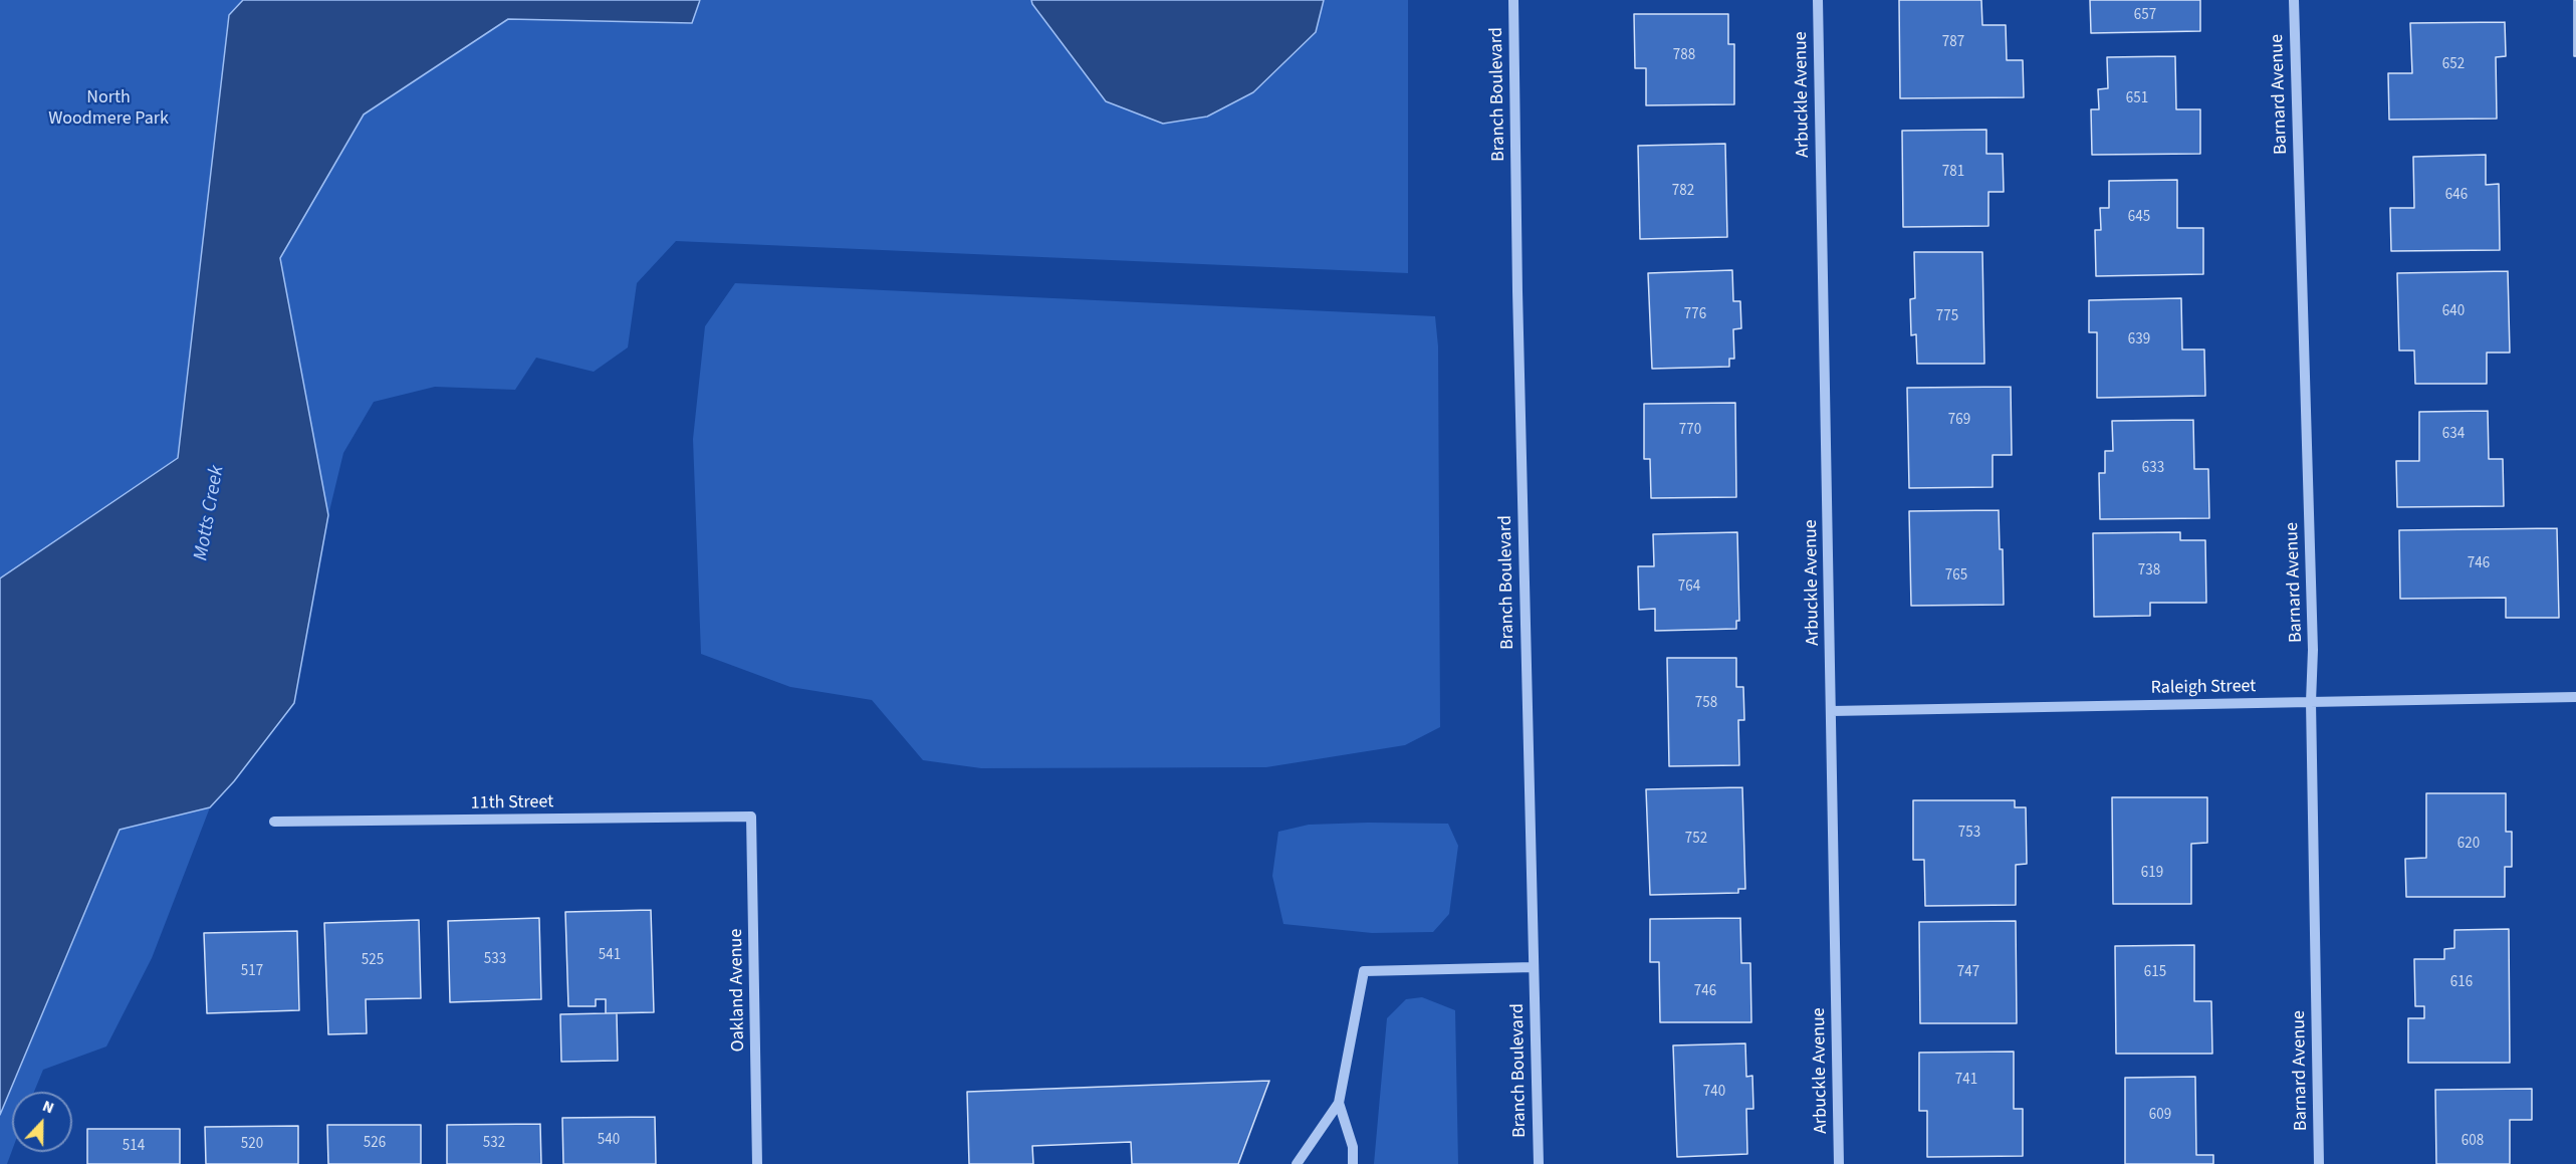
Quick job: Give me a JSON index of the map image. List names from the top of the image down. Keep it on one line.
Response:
{"streets":{"street":["Branch Boulevard","Arbuckle Avenue","Barnard Avenue","Raleigh Street","11th Street","Oakland Avenue"]},"crossings":[["Arbuckle Avenue","Raleigh Street"],["Barnard Avenue","Raleigh Street"],["11th Street","Oakland Avenue"]],"water":["Motts Creek"],"parks":["North Woodmere Park"],"house_numbers":["657","787","788","652","651","781","782","646","645","640","776","775","639","769","770","634","633","746","738","765","764","758","753","752","620","619","541","533","525","517","747","615","616","746","741","740","609","540","608","526","532","520","514"],"north":"top"}
